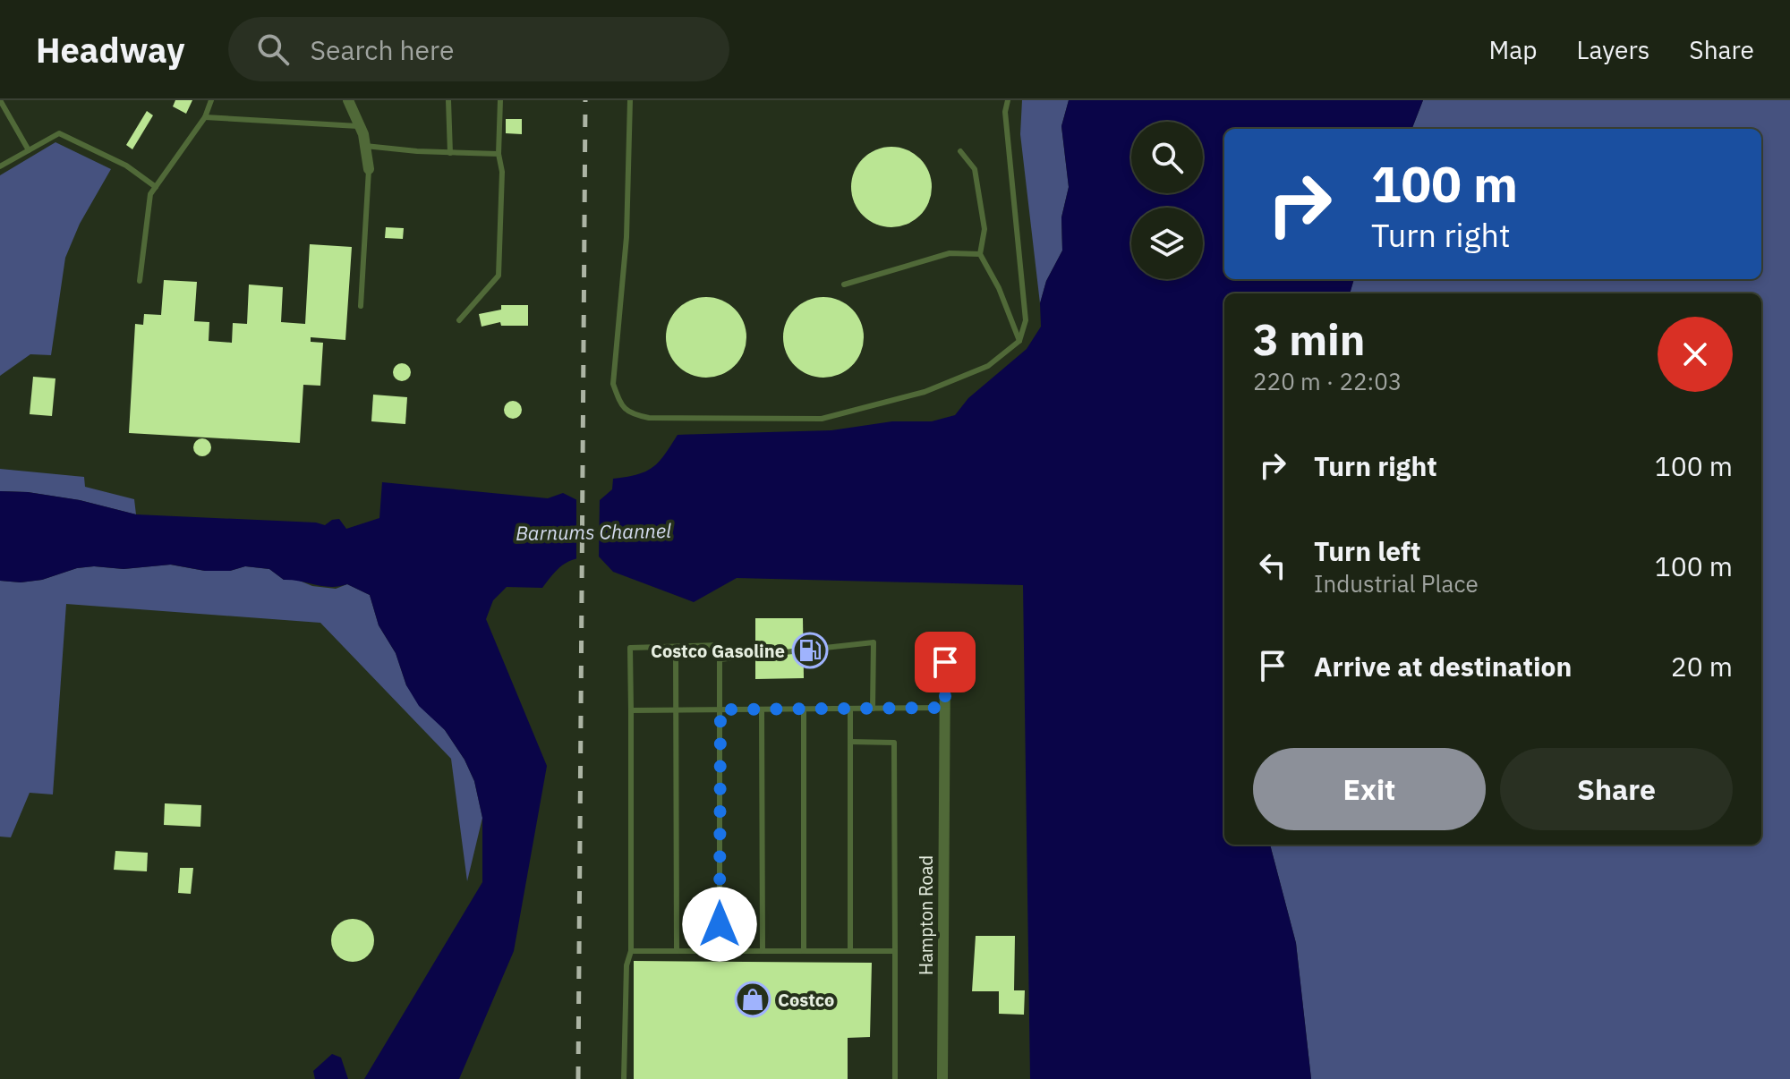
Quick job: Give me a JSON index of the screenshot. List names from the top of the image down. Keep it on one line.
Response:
{"streets":{"street":["Hampton Road"]},"water":["Barnums Channel"],"places":{"fuel station":["Costco Gasoline"],"shop":["Costco"]},"page":{"header":"Headway","search":"Search here","nav":["Map","Layers","Share"],"turn":["100 m","Turn right"],"heading":["3 min","220 m · 22:03"],"list":[{"name":"Turn right","value":"100 m"},{"name":"Turn left","note":"Industrial Place","value":"100 m"},{"name":"Arrive at destination","value":"20 m"}],"buttons":["Exit","Share"]}}
